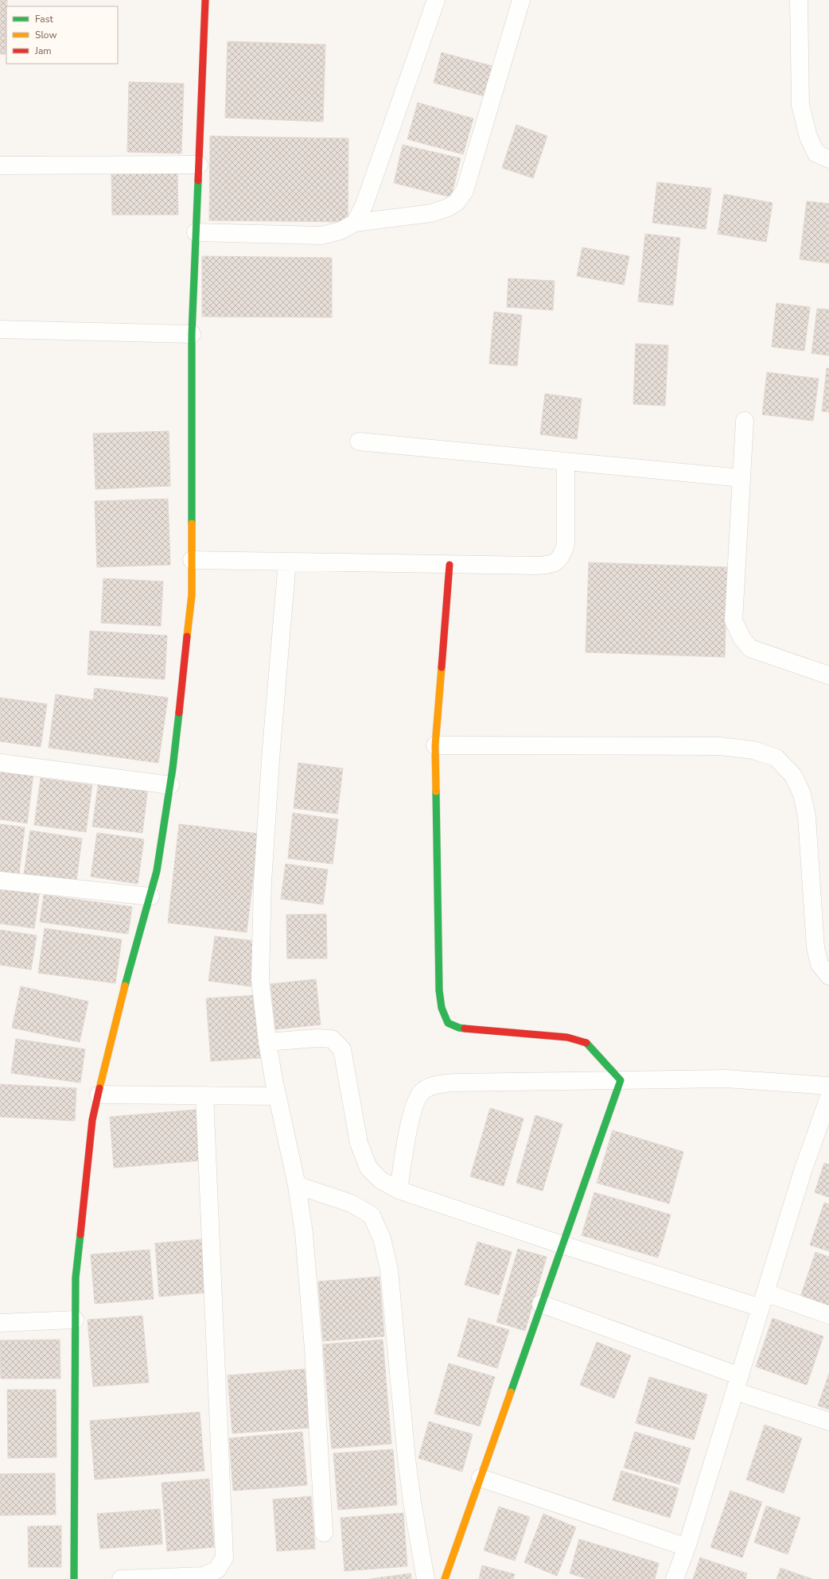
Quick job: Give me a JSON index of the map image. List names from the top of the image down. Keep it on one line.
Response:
{"legend":["Fast","Slow","Jam"]}
